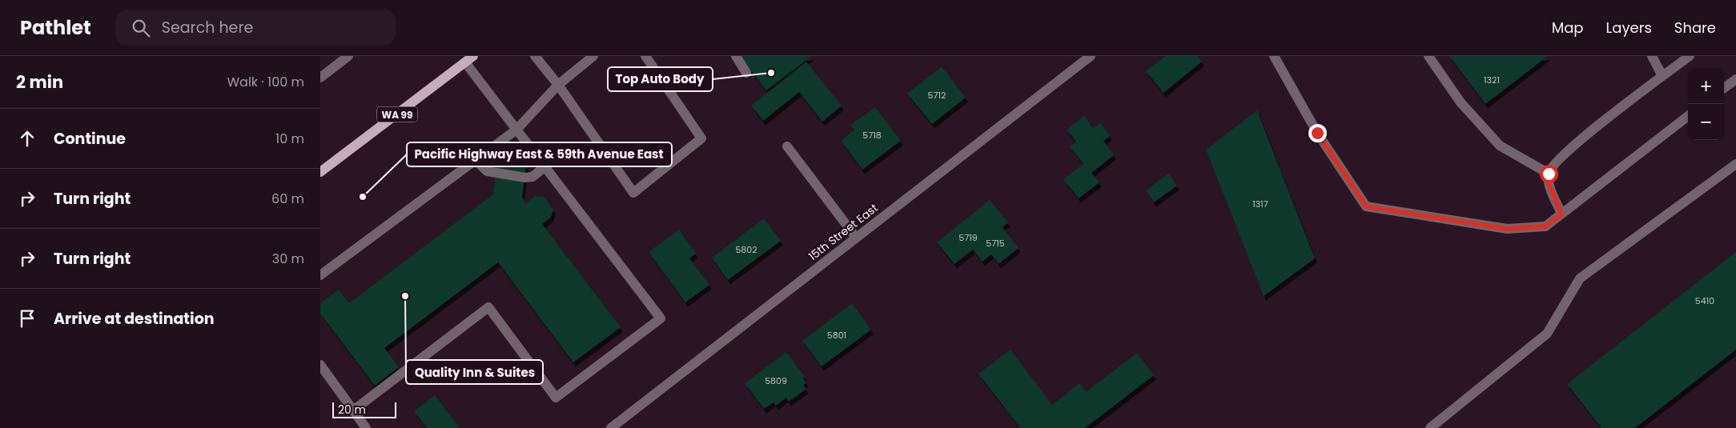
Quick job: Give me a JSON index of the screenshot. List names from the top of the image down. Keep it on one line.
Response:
{"streets":{"main road":["WA 99"],"street":["15th Street East"]},"places":["Top Auto Body","Pacific Highway East & 59th Avenue East","Quality Inn & Suites"],"house_numbers":["1321","5712","5718","1317","5719","5715","5802","5410","5801","5809"],"scale_bar":"20 m","page":{"header":"Pathlet","search":"Search here","nav":["Map","Layers","Share"],"heading":["2 min","Walk · 100 m"],"map_buttons":["+","−"],"list":[["Continue","10 m"],["Turn right","60 m"],["Turn right","30 m"],"Arrive at destination"],"scale":"20 m"}}
